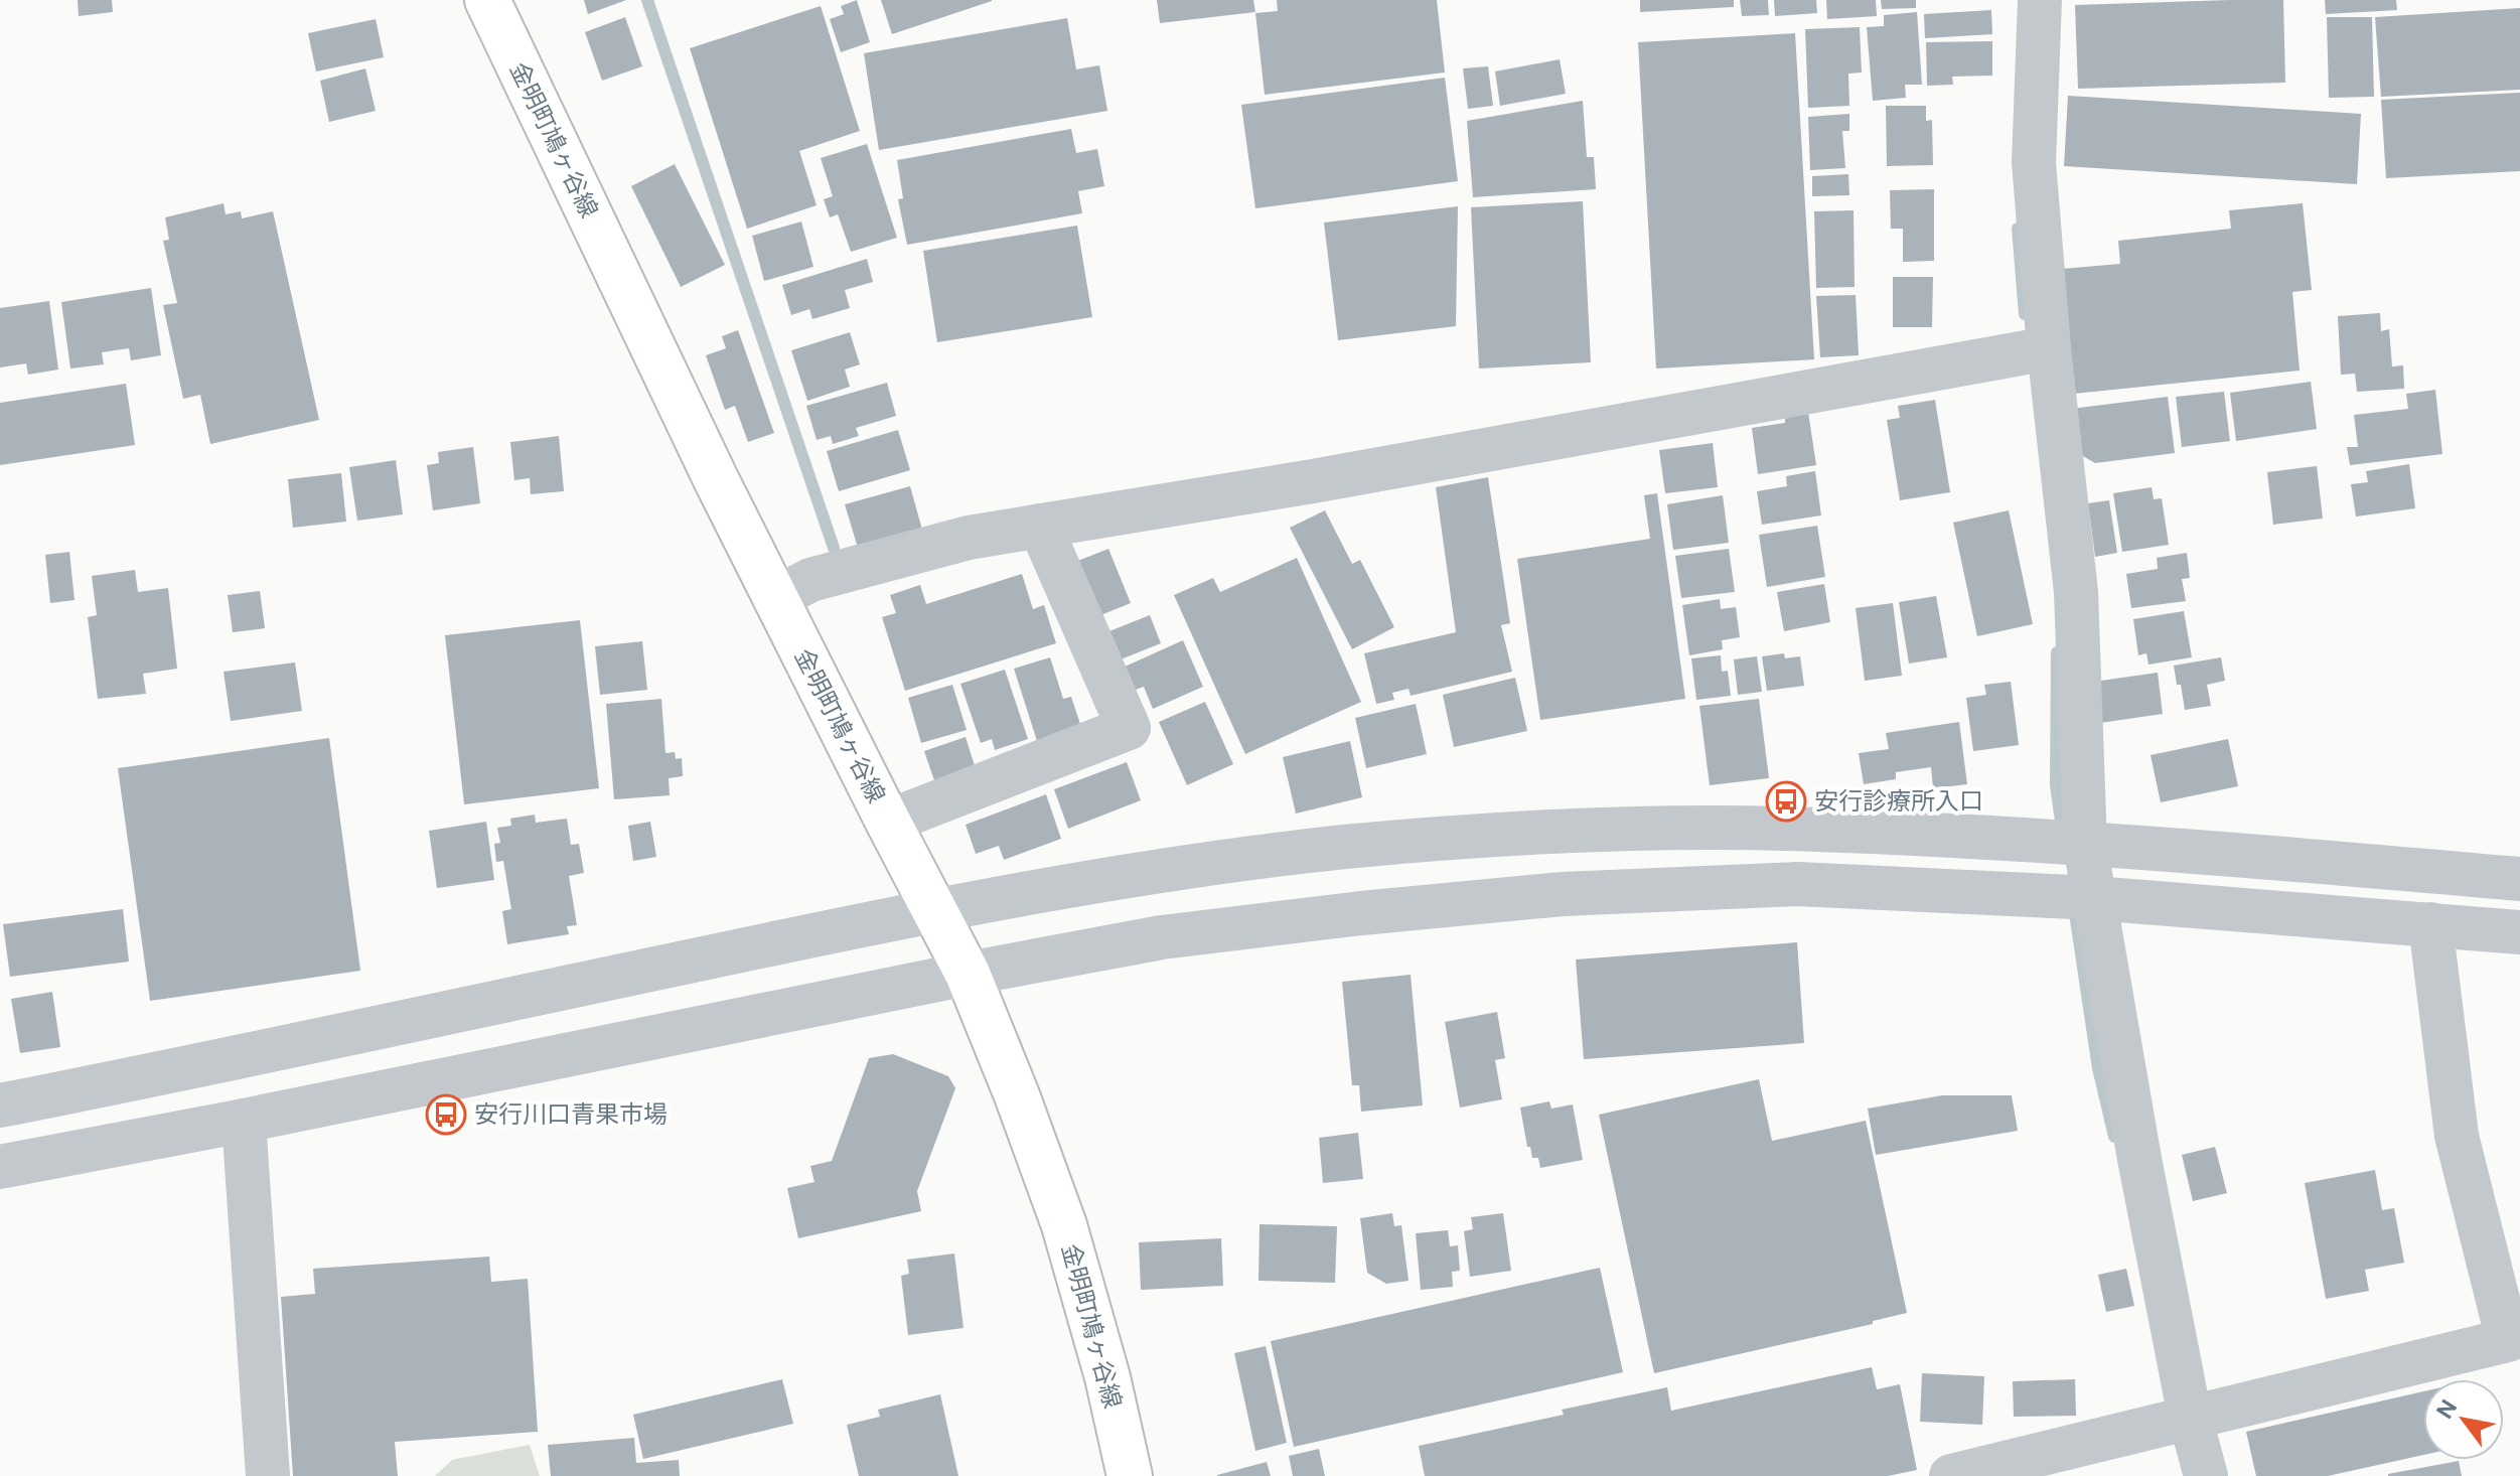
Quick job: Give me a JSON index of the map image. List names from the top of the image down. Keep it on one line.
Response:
{"streets":{"main road":["金明町鳩ヶ谷線"]},"places":{"bus stop":["安行診療所入口","安行川口青果市場"]},"north":"top left"}
